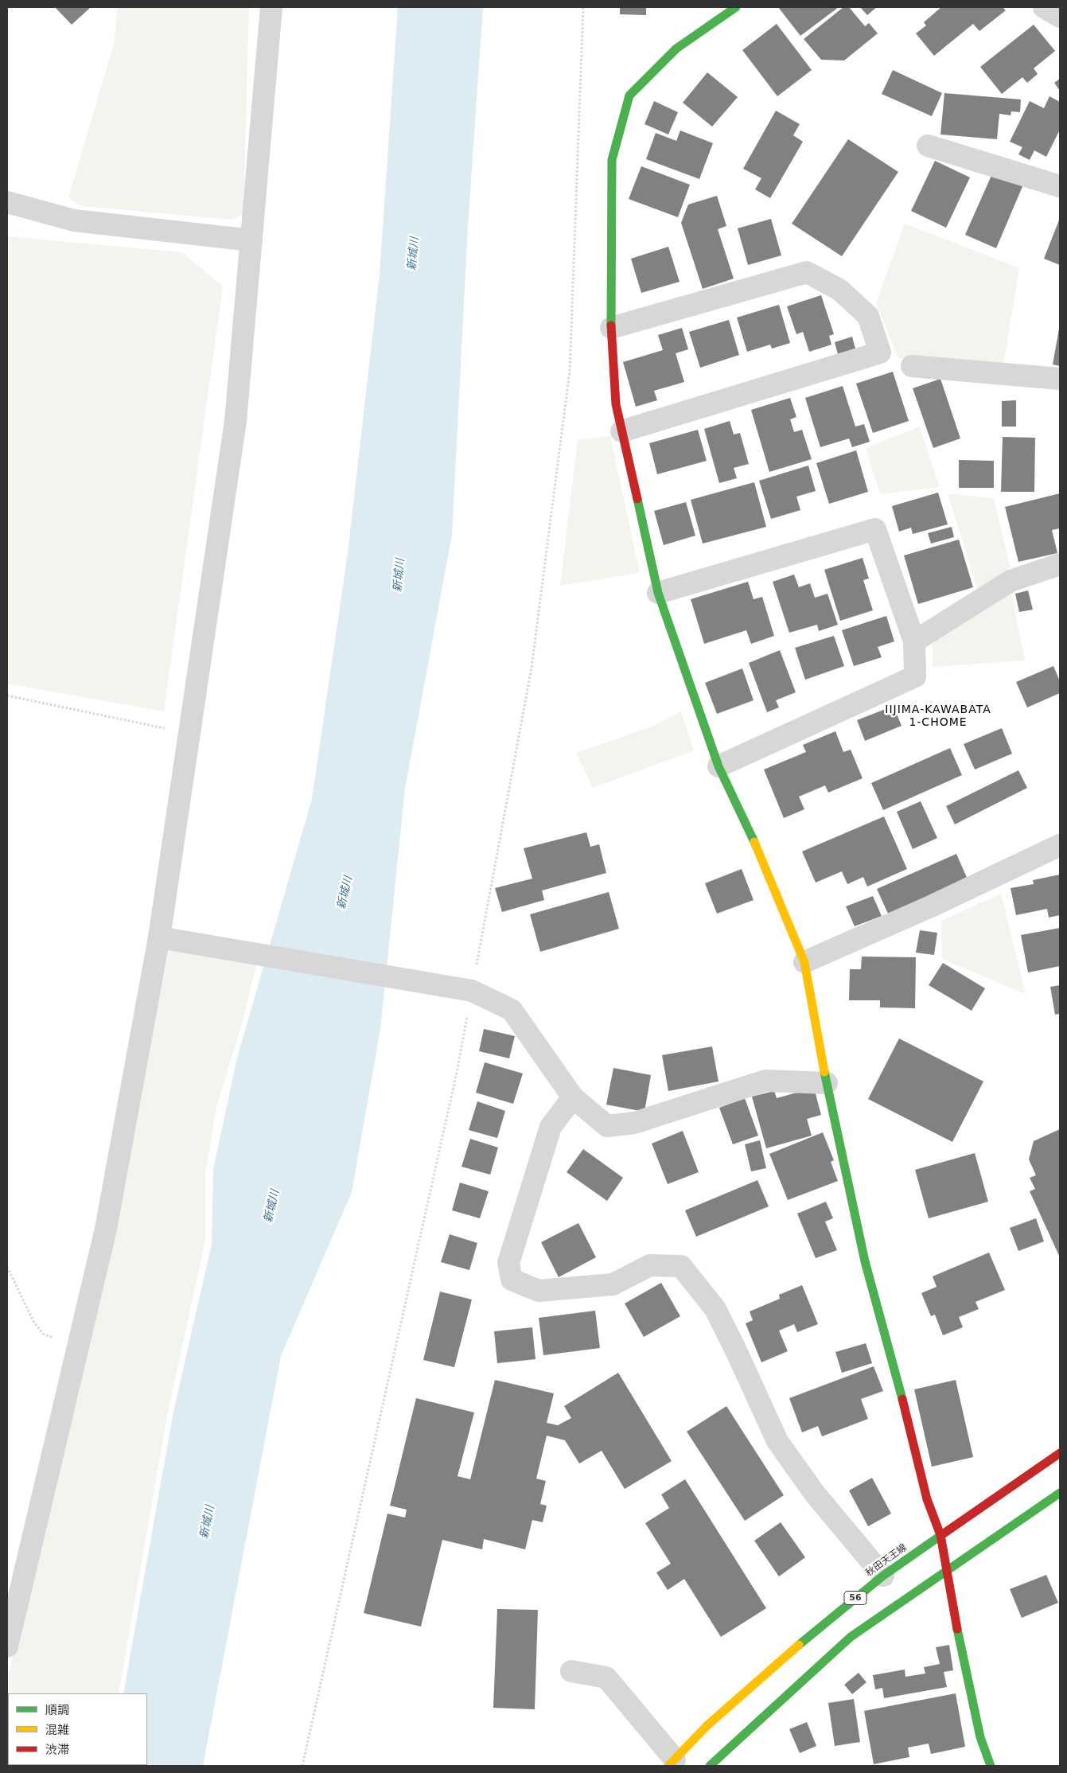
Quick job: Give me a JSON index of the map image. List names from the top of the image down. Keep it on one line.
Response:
{"streets":{"street":["秋田天王線","56"]},"districts":["IIJIMA-KAWABATA 1-CHOME"],"water":["新城川"],"legend":["順調","混雑","渋滞"]}
